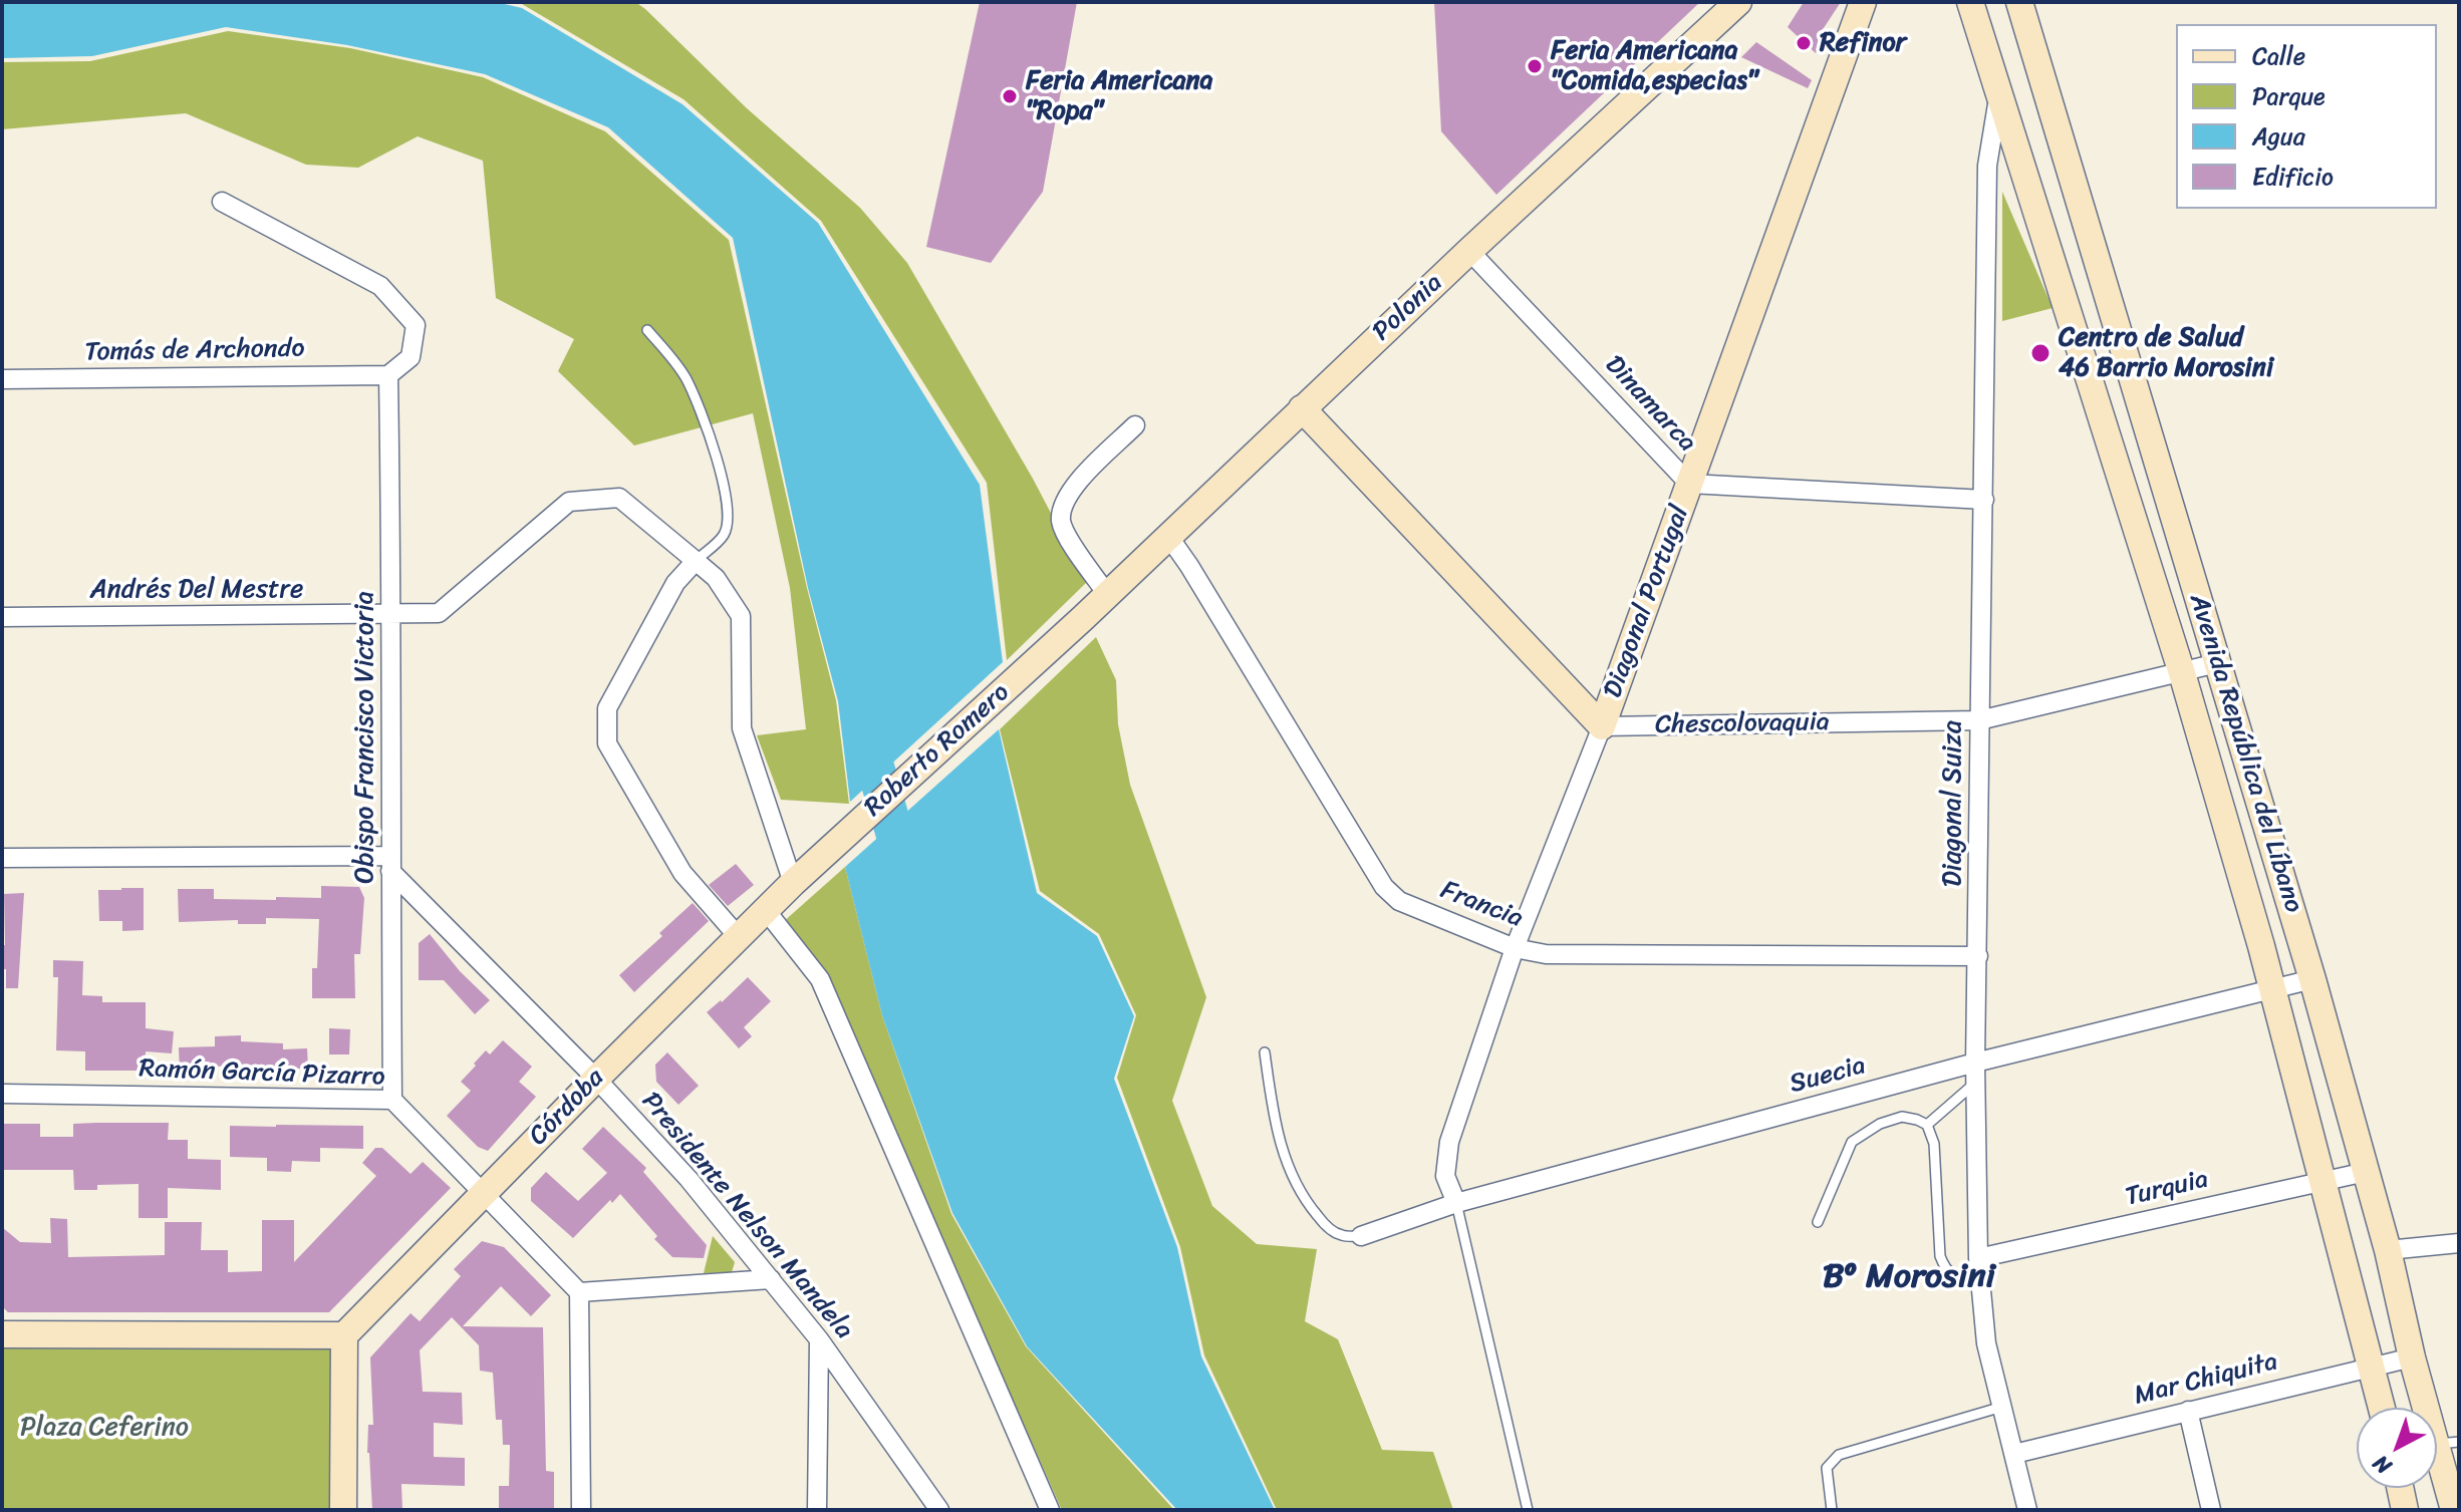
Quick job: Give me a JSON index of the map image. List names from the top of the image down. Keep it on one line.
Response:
{"streets":{"main road":["Polonia","Diagonal Portugal","Roberto Romero","Avenida República del Líbano","Córdoba"],"street":["Tomás de Archondo","Dinamarca","Andrés Del Mestre","Chescolovaquia","Obispo Francisco Victoria","Diagonal Suiza","Francia","Ramón García Pizarro","Suecia","Turquia","Presidente Nelson Mandela","Mar Chiquita"]},"crossings":[["Polonia","Dinamarca"],["Polonia","Roberto Romero"],["Polonia","Francia"],["Tomás de Archondo","Obispo Francisco Victoria"],["Dinamarca","Diagonal Portugal"],["Dinamarca","Diagonal Suiza"],["Andrés Del Mestre","Obispo Francisco Victoria"],["Diagonal Portugal","Chescolovaquia"],["Diagonal Portugal","Francia"],["Diagonal Portugal","Suecia"],["Chescolovaquia","Avenida República del Líbano"],["Chescolovaquia","Diagonal Suiza"],["Obispo Francisco Victoria","Ramón García Pizarro"],["Obispo Francisco Victoria","Presidente Nelson Mandela"],["Roberto Romero","Córdoba"],["Avenida República del Líbano","Diagonal Suiza"],["Avenida República del Líbano","Suecia"],["Avenida República del Líbano","Turquia"],["Avenida República del Líbano","Mar Chiquita"],["Diagonal Suiza","Francia"],["Diagonal Suiza","Suecia"],["Diagonal Suiza","Turquia"],["Diagonal Suiza","Mar Chiquita"],["Ramón García Pizarro","Córdoba"],["Córdoba","Presidente Nelson Mandela"]],"districts":["Bº Morosini"],"parks":["Plaza Ceferino"],"places":["Refinor","Feria Americana \"Comida,especias\"","Feria Americana \"Ropa\"","Centro de Salud 46 Barrio Morosini"],"legend":["Calle","Parque","Agua","Edificio"],"north":"bottom left"}
